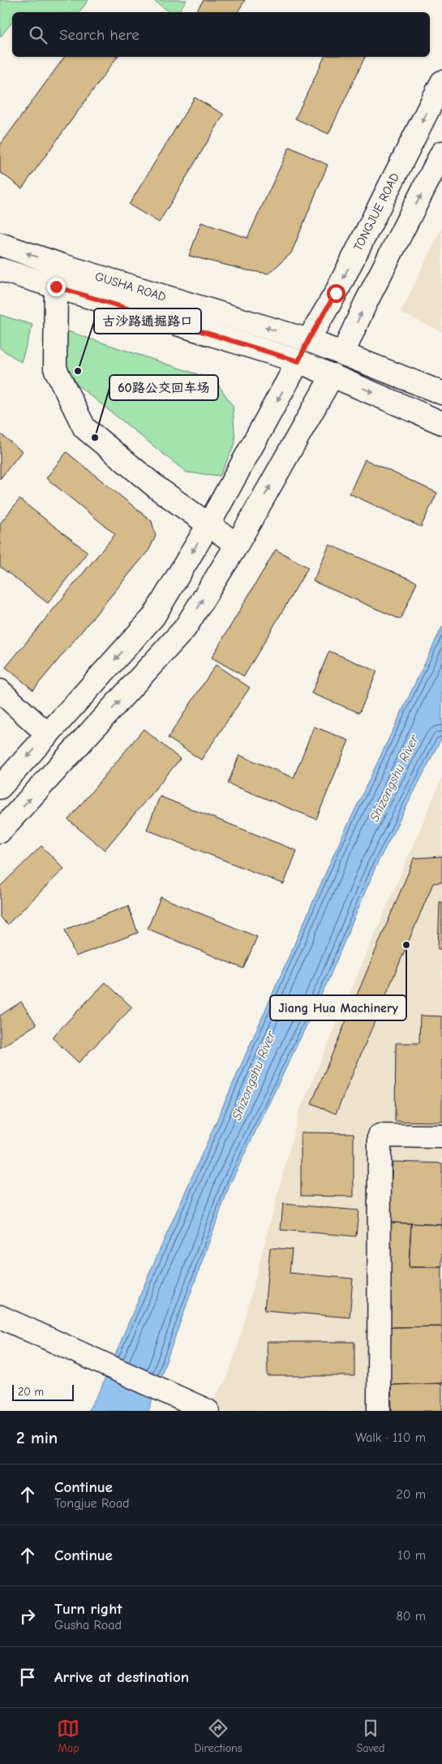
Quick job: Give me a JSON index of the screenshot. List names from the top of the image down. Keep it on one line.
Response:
{"streets":{"main road":["TONGJUE ROAD","GUSHA ROAD"]},"crossings":[["TONGJUE ROAD","GUSHA ROAD"]],"water":["Shizongshu River"],"places":["古沙路通掘路口","60路公交回车场","Jiang Hua Machinery"],"scale_bar":"20 m","page":{"search":"Search here","scale":"20 m","heading":["2 min","Walk · 110 m"],"list":[["Continue","Tongjue Road","20 m"],["Continue","10 m"],["Turn right","Gusha Road","80 m"],"Arrive at destination"],"nav":["Map","Directions","Saved"]}}
